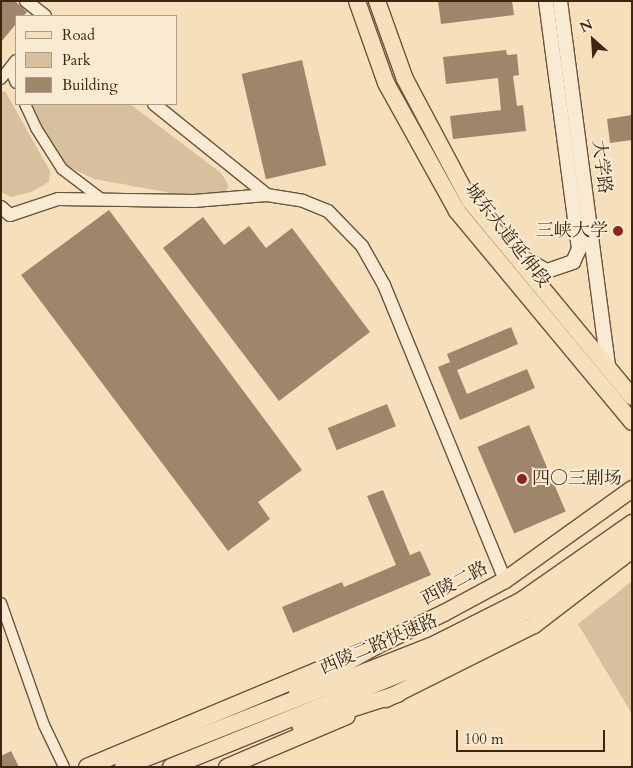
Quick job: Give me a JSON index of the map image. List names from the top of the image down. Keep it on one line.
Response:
{"streets":{"main road":["大学路","城东大道延伸段","西陵二路","西陵二路快速路"]},"crossings":[["大学路","城东大道延伸段"]],"places":["三峡大学","四〇三剧场"],"legend":["Road","Park","Building"],"scale_bar":"100 m","north":"top left"}
